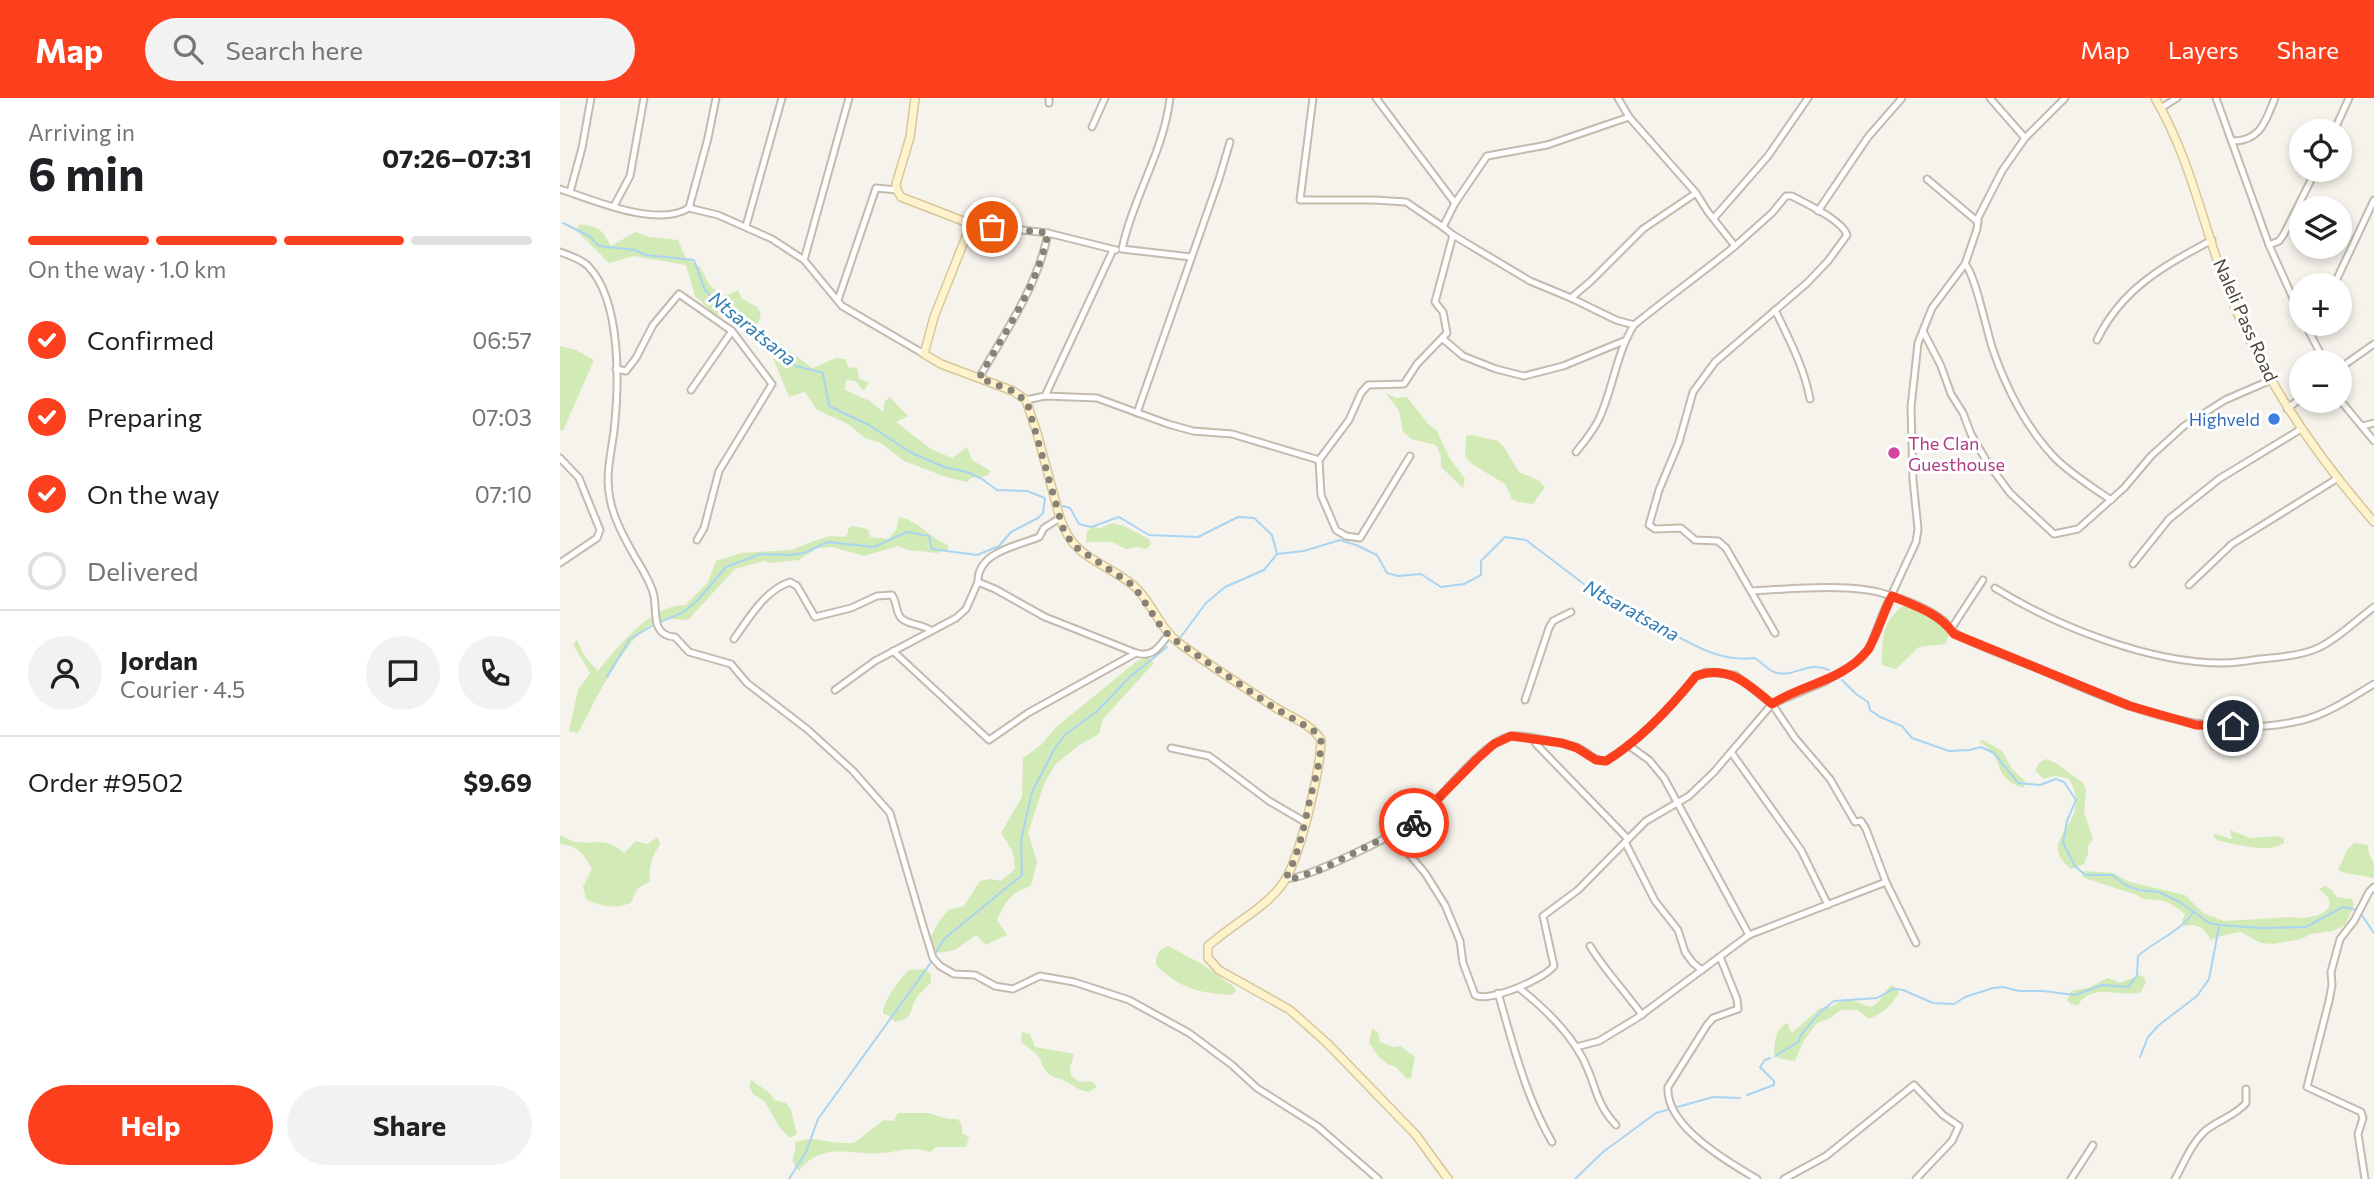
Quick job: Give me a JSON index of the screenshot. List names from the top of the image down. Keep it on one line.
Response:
{"streets":{"street":["Naleli Pass Road"]},"water":["Ntsaratsana"],"places":["Highveld","The Clan Guesthouse"],"page":{"header":"Map","search":"Search here","nav":["Map","Layers","Share"],"heading":["6 min","Arriving in","07:26–07:31"],"panel":["Jordan","Courier · 4.5","Order #9502","$9.69"],"map_buttons":["+","−"],"bar":"On the way · 1.0 km","list":[["Confirmed","06:57"],["Preparing","07:03"],["On the way","07:10"],"Delivered"],"buttons":["Help","Share"]}}
